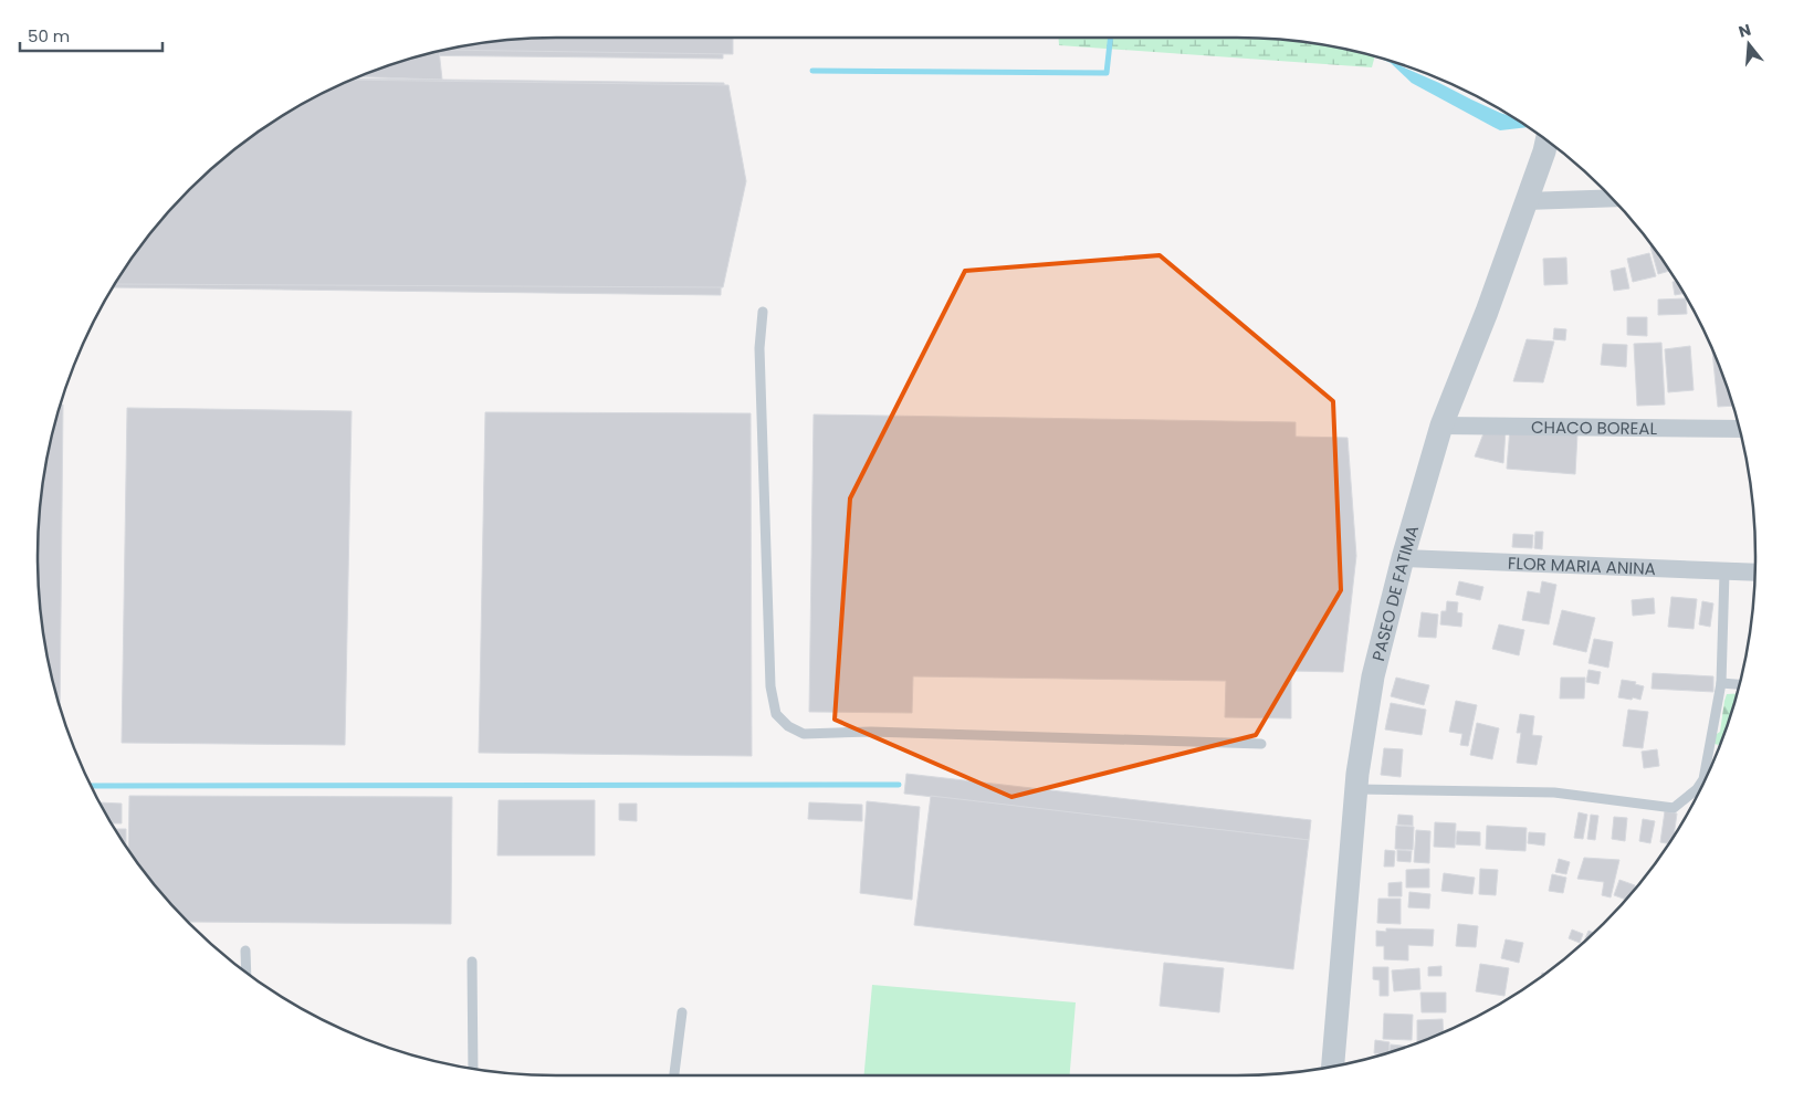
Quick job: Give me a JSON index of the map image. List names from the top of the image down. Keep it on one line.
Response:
{"streets":{"street":["CHACO BOREAL","FLOR MARIA ANINA","PASEO DE FATIMA"]},"crossings":[["CHACO BOREAL","PASEO DE FATIMA"],["FLOR MARIA ANINA","PASEO DE FATIMA"]],"scale_bar":"50 m","north":"top"}
